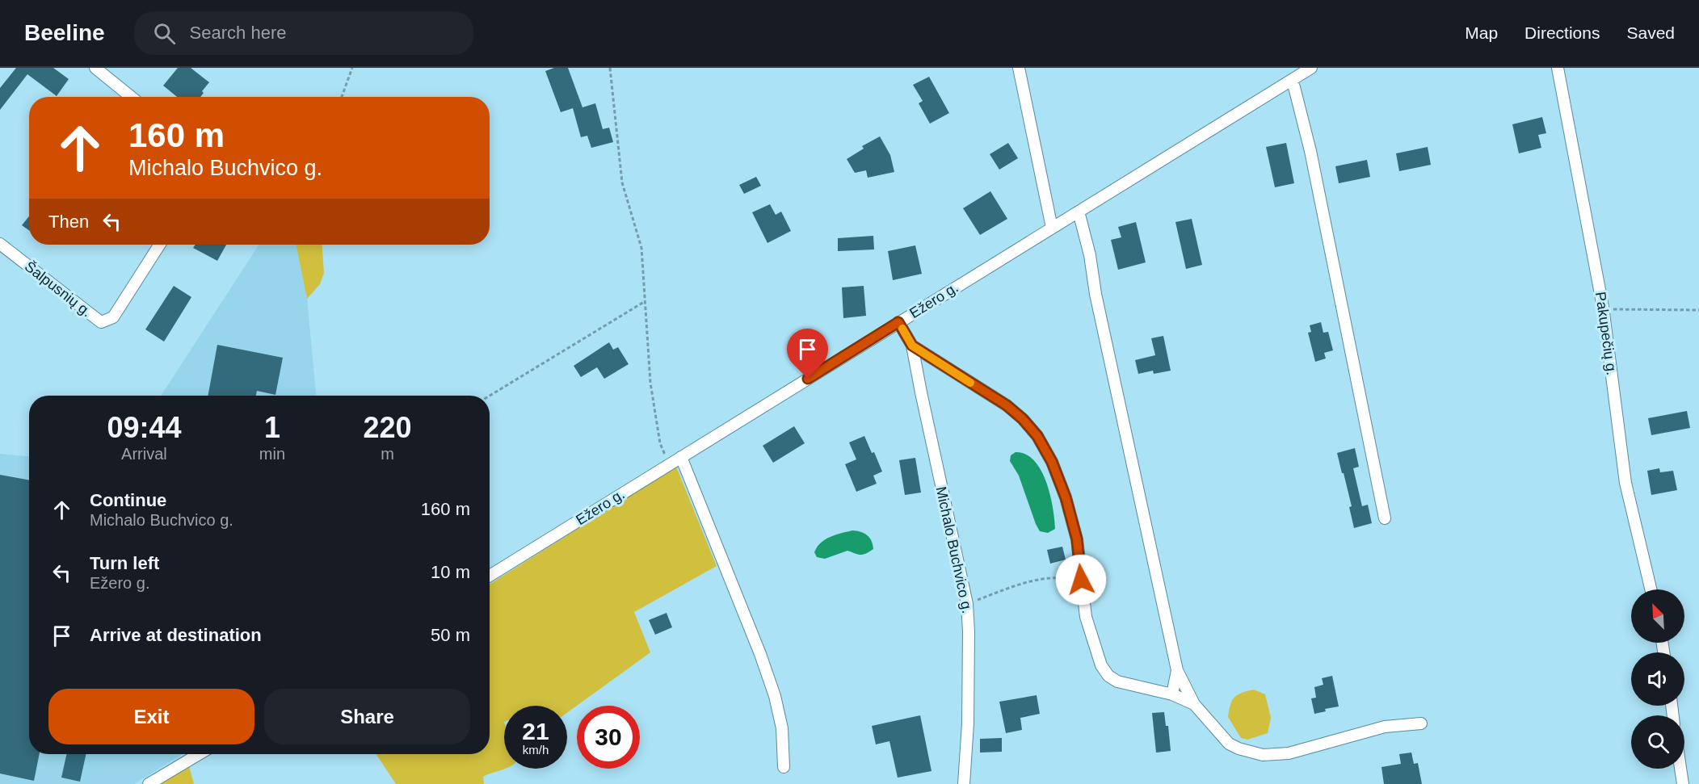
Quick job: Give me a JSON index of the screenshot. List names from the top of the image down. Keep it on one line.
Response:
{"streets":{"street":["Šalpusnių g.","Ežero g.","Pakupečių g.","Michalo Buchvico g."]},"crossings":[["Ežero g.","Michalo Buchvico g."]],"north":"top left","page":{"header":"Beeline","search":"Search here","nav":["Map","Directions","Saved"],"turn":["160 m","Michalo Buchvico g."],"then":"Then","eta":["09:44","Arrival","1","min","220","m"],"list":[{"name":"Continue","note":"Michalo Buchvico g.","value":"160 m"},{"name":"Turn left","note":"Ežero g.","value":"10 m"},{"name":"Arrive at destination","value":"50 m"}],"buttons":["Exit","Share"],"speed":"21 km/h","limit":"30"}}
